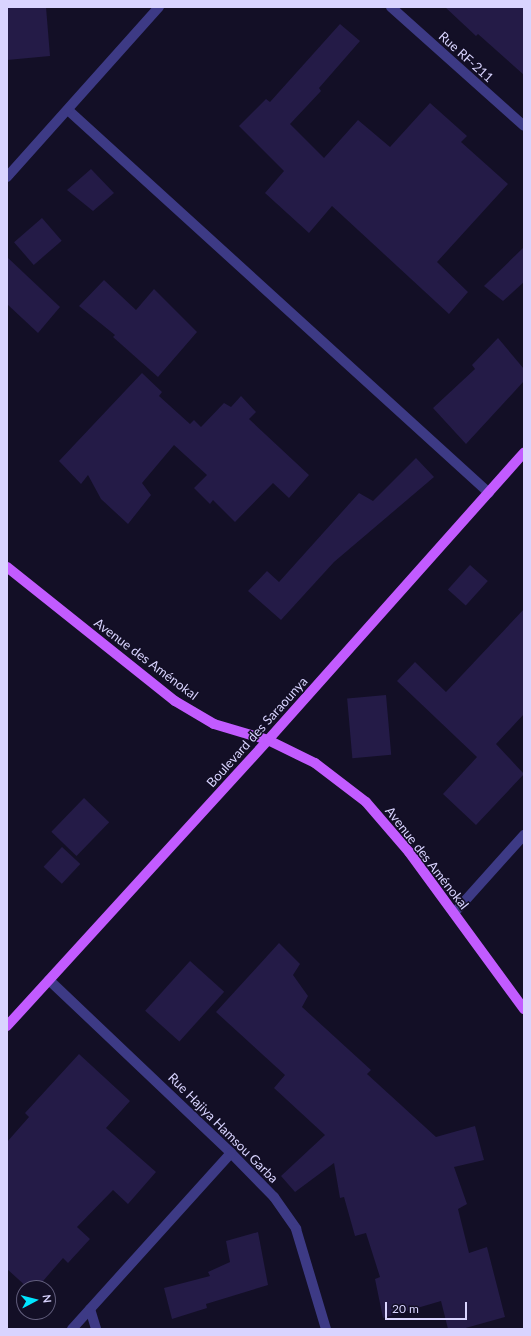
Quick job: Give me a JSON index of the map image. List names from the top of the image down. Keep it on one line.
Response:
{"streets":{"main road":["Avenue des Aménokal","Boulevard des Saraounya"],"street":["Rue RF-211","Rue Hajiya Hamsou Garba"]},"crossings":[["Avenue des Aménokal","Boulevard des Saraounya"],["Boulevard des Saraounya","Rue Hajiya Hamsou Garba"]],"scale_bar":"20 m","north":"right"}
